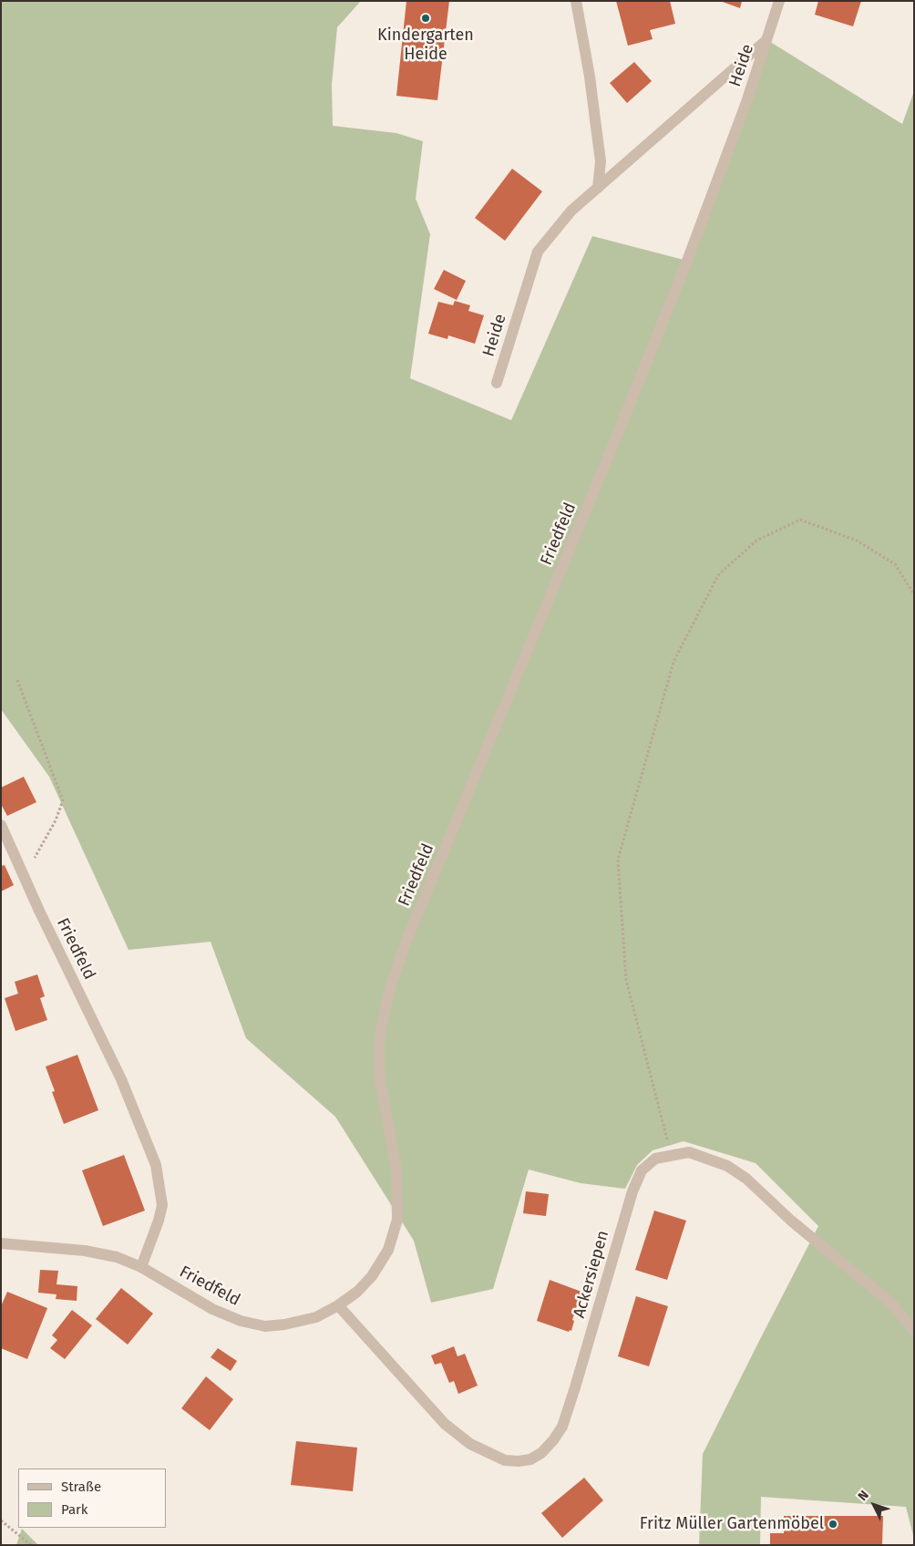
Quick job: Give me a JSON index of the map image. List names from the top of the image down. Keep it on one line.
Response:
{"streets":{"street":["Heide","Friedfeld","Ackersiepen"]},"crossings":[["Heide","Friedfeld"],["Friedfeld","Ackersiepen"]],"places":["Kindergarten Heide","Fritz Müller Gartenmöbel"],"legend":["Straße","Park"],"north":"top left"}
